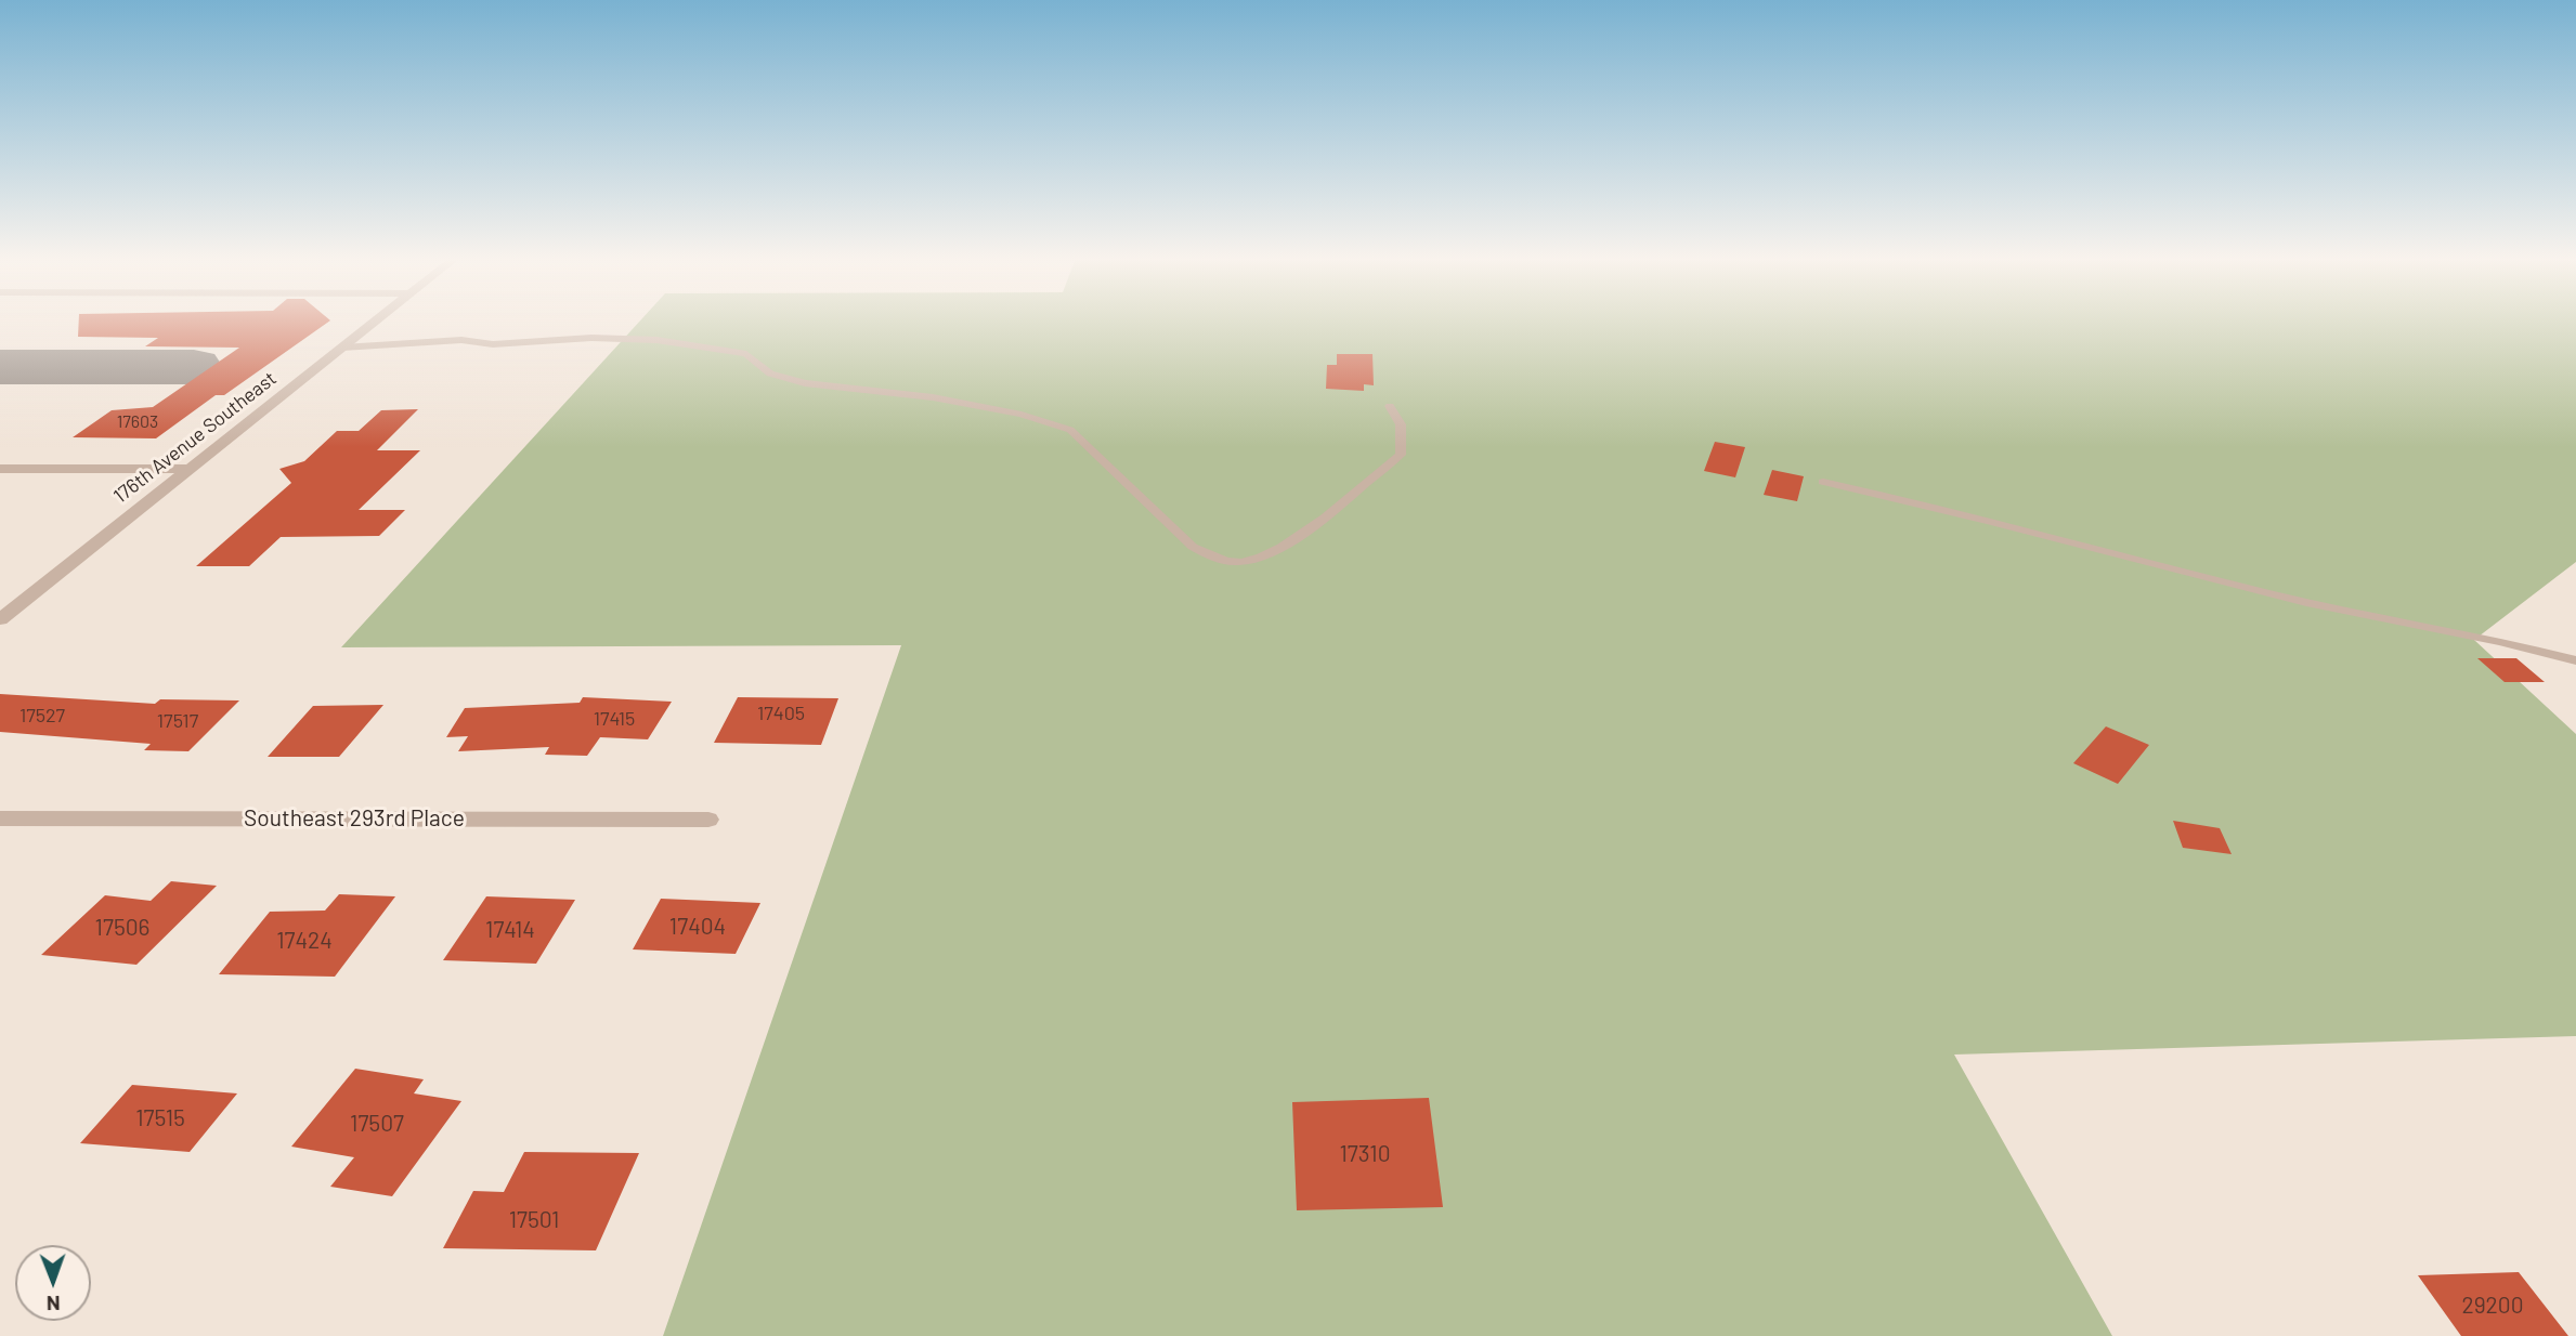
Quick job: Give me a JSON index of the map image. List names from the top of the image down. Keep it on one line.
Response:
{"streets":{"street":["176th Avenue Southeast","Southeast 293rd Place"]},"house_numbers":["17603","17405","17527","17415","17517","17404","17506","17414","17424","17515","17507","17310","17501","29200"],"north":"bottom"}
